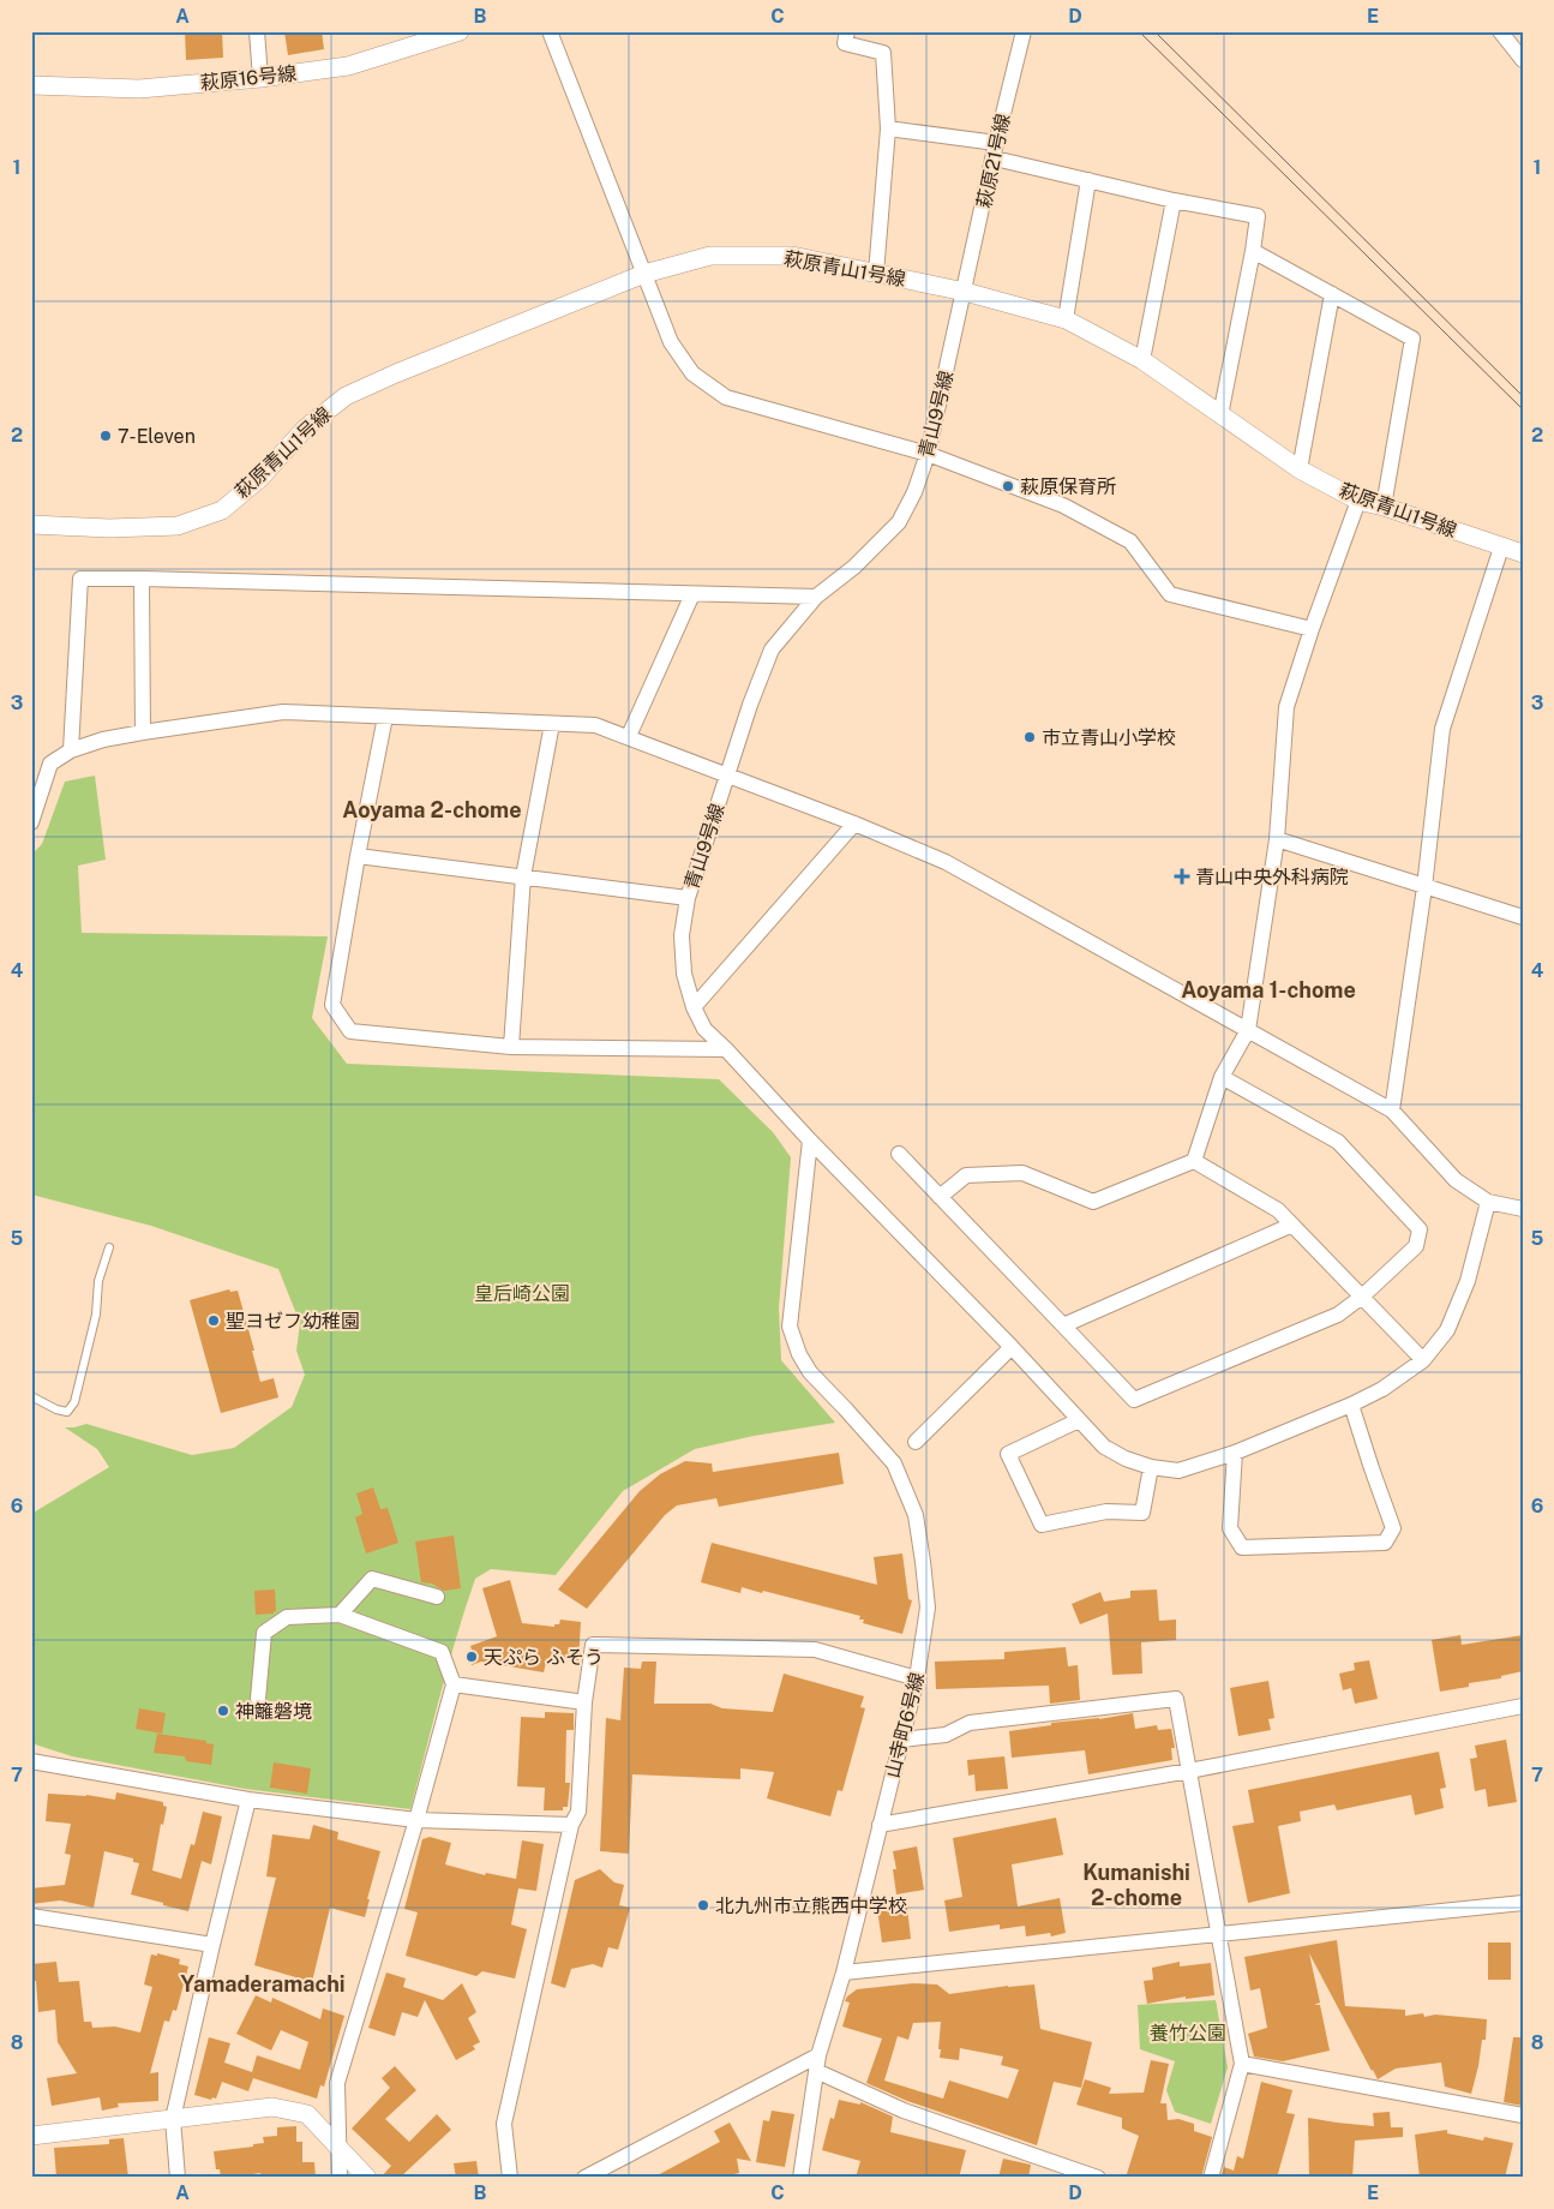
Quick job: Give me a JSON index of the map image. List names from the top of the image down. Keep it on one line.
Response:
{"streets":{"street":["萩原16号線","萩原21号線","萩原青山1号線","青山9号線","山寺町6号線"]},"crossings":[["萩原21号線","萩原青山1号線"],["萩原21号線","青山9号線"],["萩原青山1号線","青山9号線"],["青山9号線","山寺町6号線"]],"districts":["Aoyama 2-chome","Aoyama 1-chome","Kumanishi 2-chome","Yamaderamachi"],"parks":["皇后崎公園","養竹公園"],"places":{"other":["7-Eleven","萩原保育所","市立青山小学校","聖ヨゼフ幼稚園","天ぷら ふそう","神籬磐境","北九州市立熊西中学校"],"health":["青山中央外科病院"]},"grid":{"columns":["A","B","C","D","E"],"rows":["1","2","3","4","5","6","7","8"]}}
